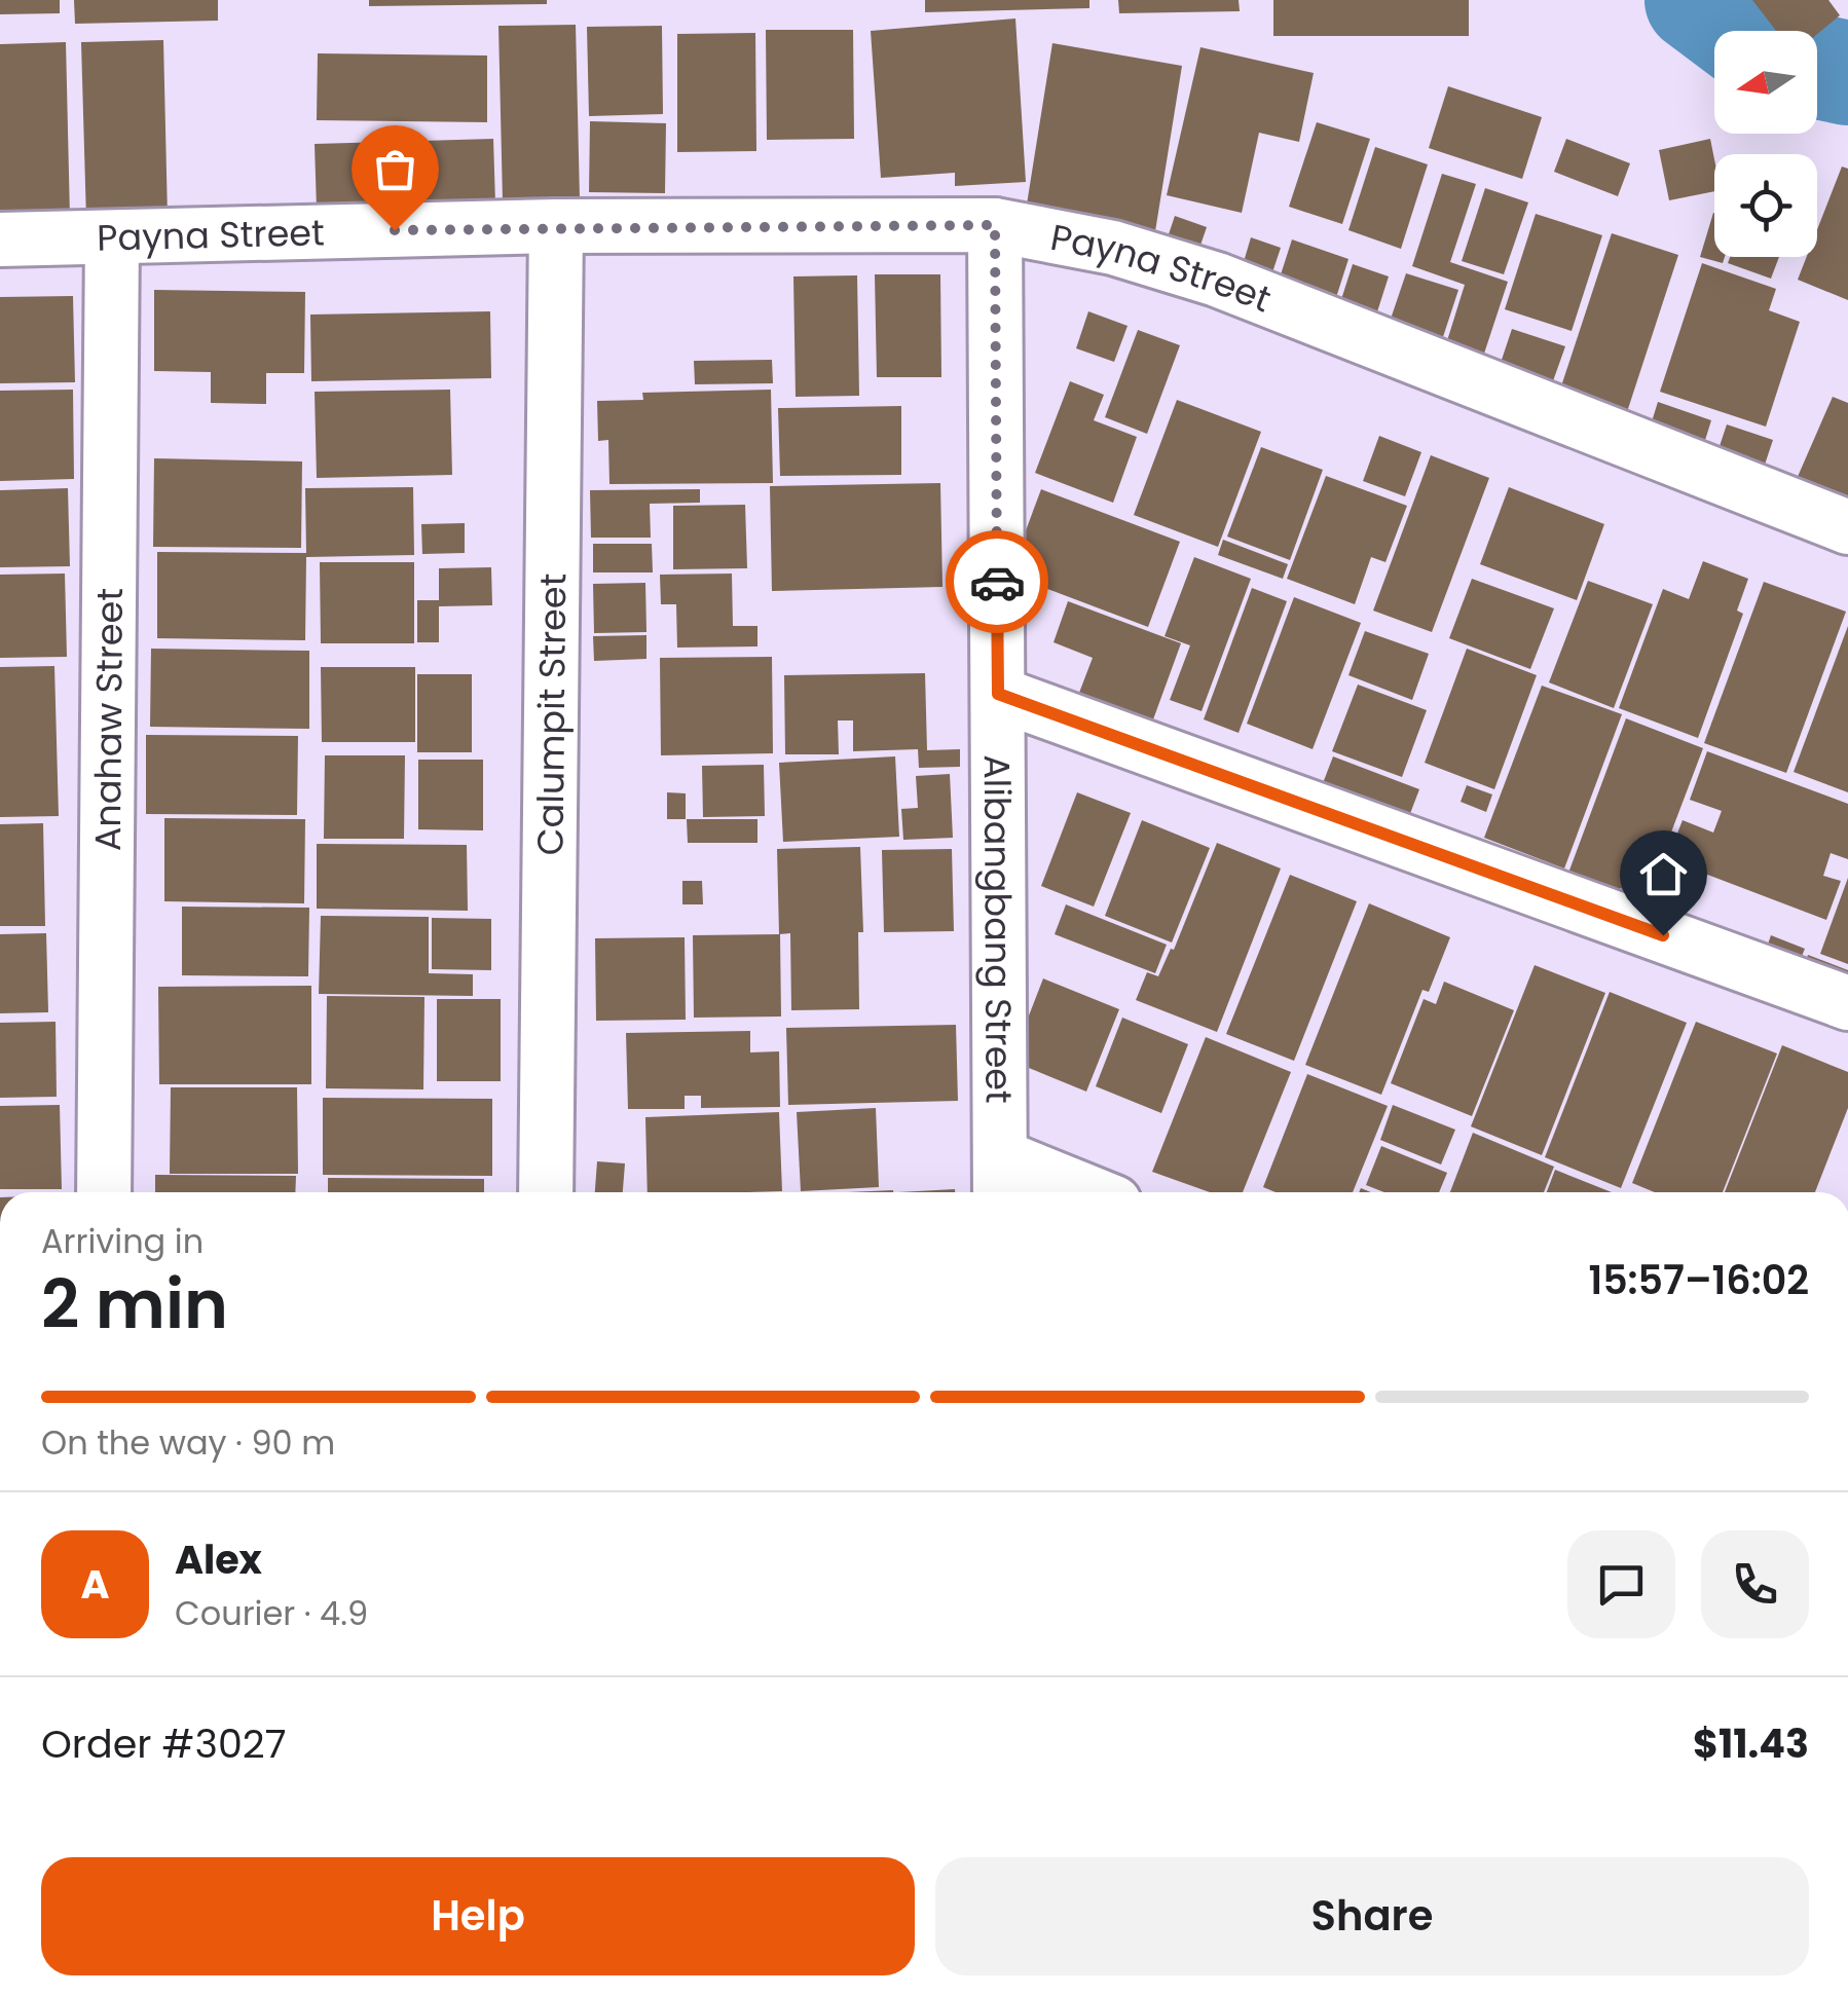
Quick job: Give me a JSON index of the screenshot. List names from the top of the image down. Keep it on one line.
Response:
{"streets":{"street":["Payna Street","Calumpit Street","Anahaw Street","Alibangbang Street"]},"crossings":[["Payna Street","Calumpit Street"],["Payna Street","Anahaw Street"],["Payna Street","Alibangbang Street"]],"north":"left","page":{"heading":["2 min","Arriving in","15:57–16:02"],"panel":["Alex","Courier · 4.9","Order #3027","$11.43"],"bar":"On the way · 90 m","round":"A","buttons":["Help","Share"]}}
